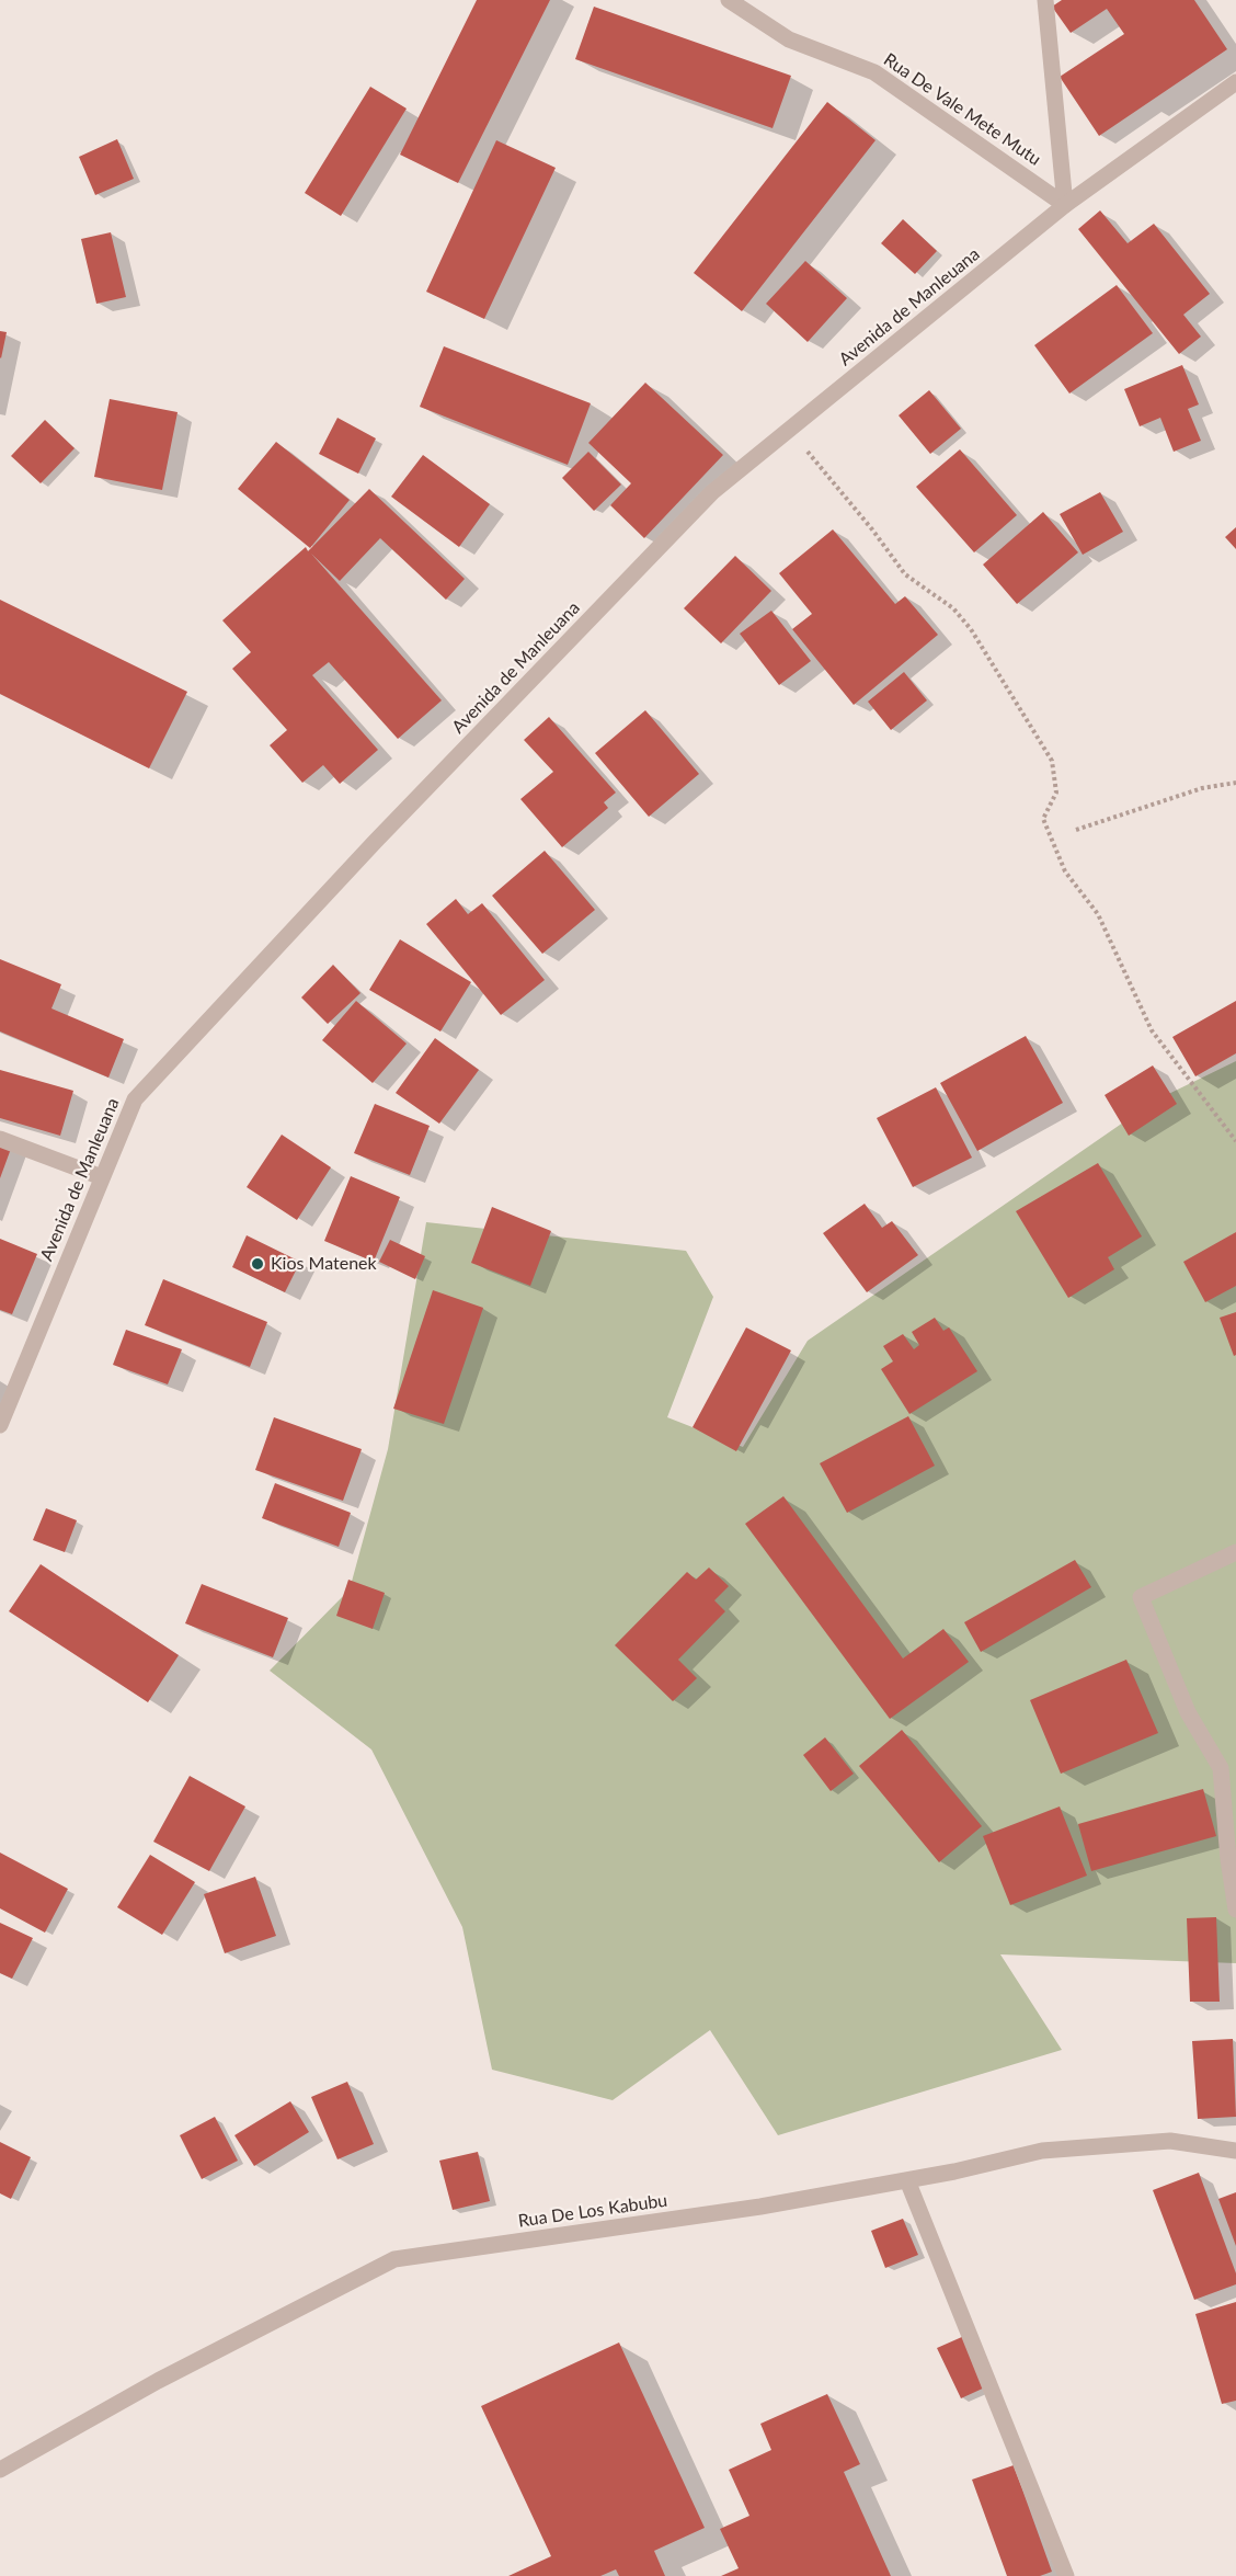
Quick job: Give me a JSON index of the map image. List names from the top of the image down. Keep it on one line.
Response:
{"streets":{"street":["Rua De Vale Mete Mutu","Avenida de Manleuana","Rua De Los Kabubu"]},"crossings":[["Rua De Vale Mete Mutu","Avenida de Manleuana"]],"places":["Kios Matenek"]}
